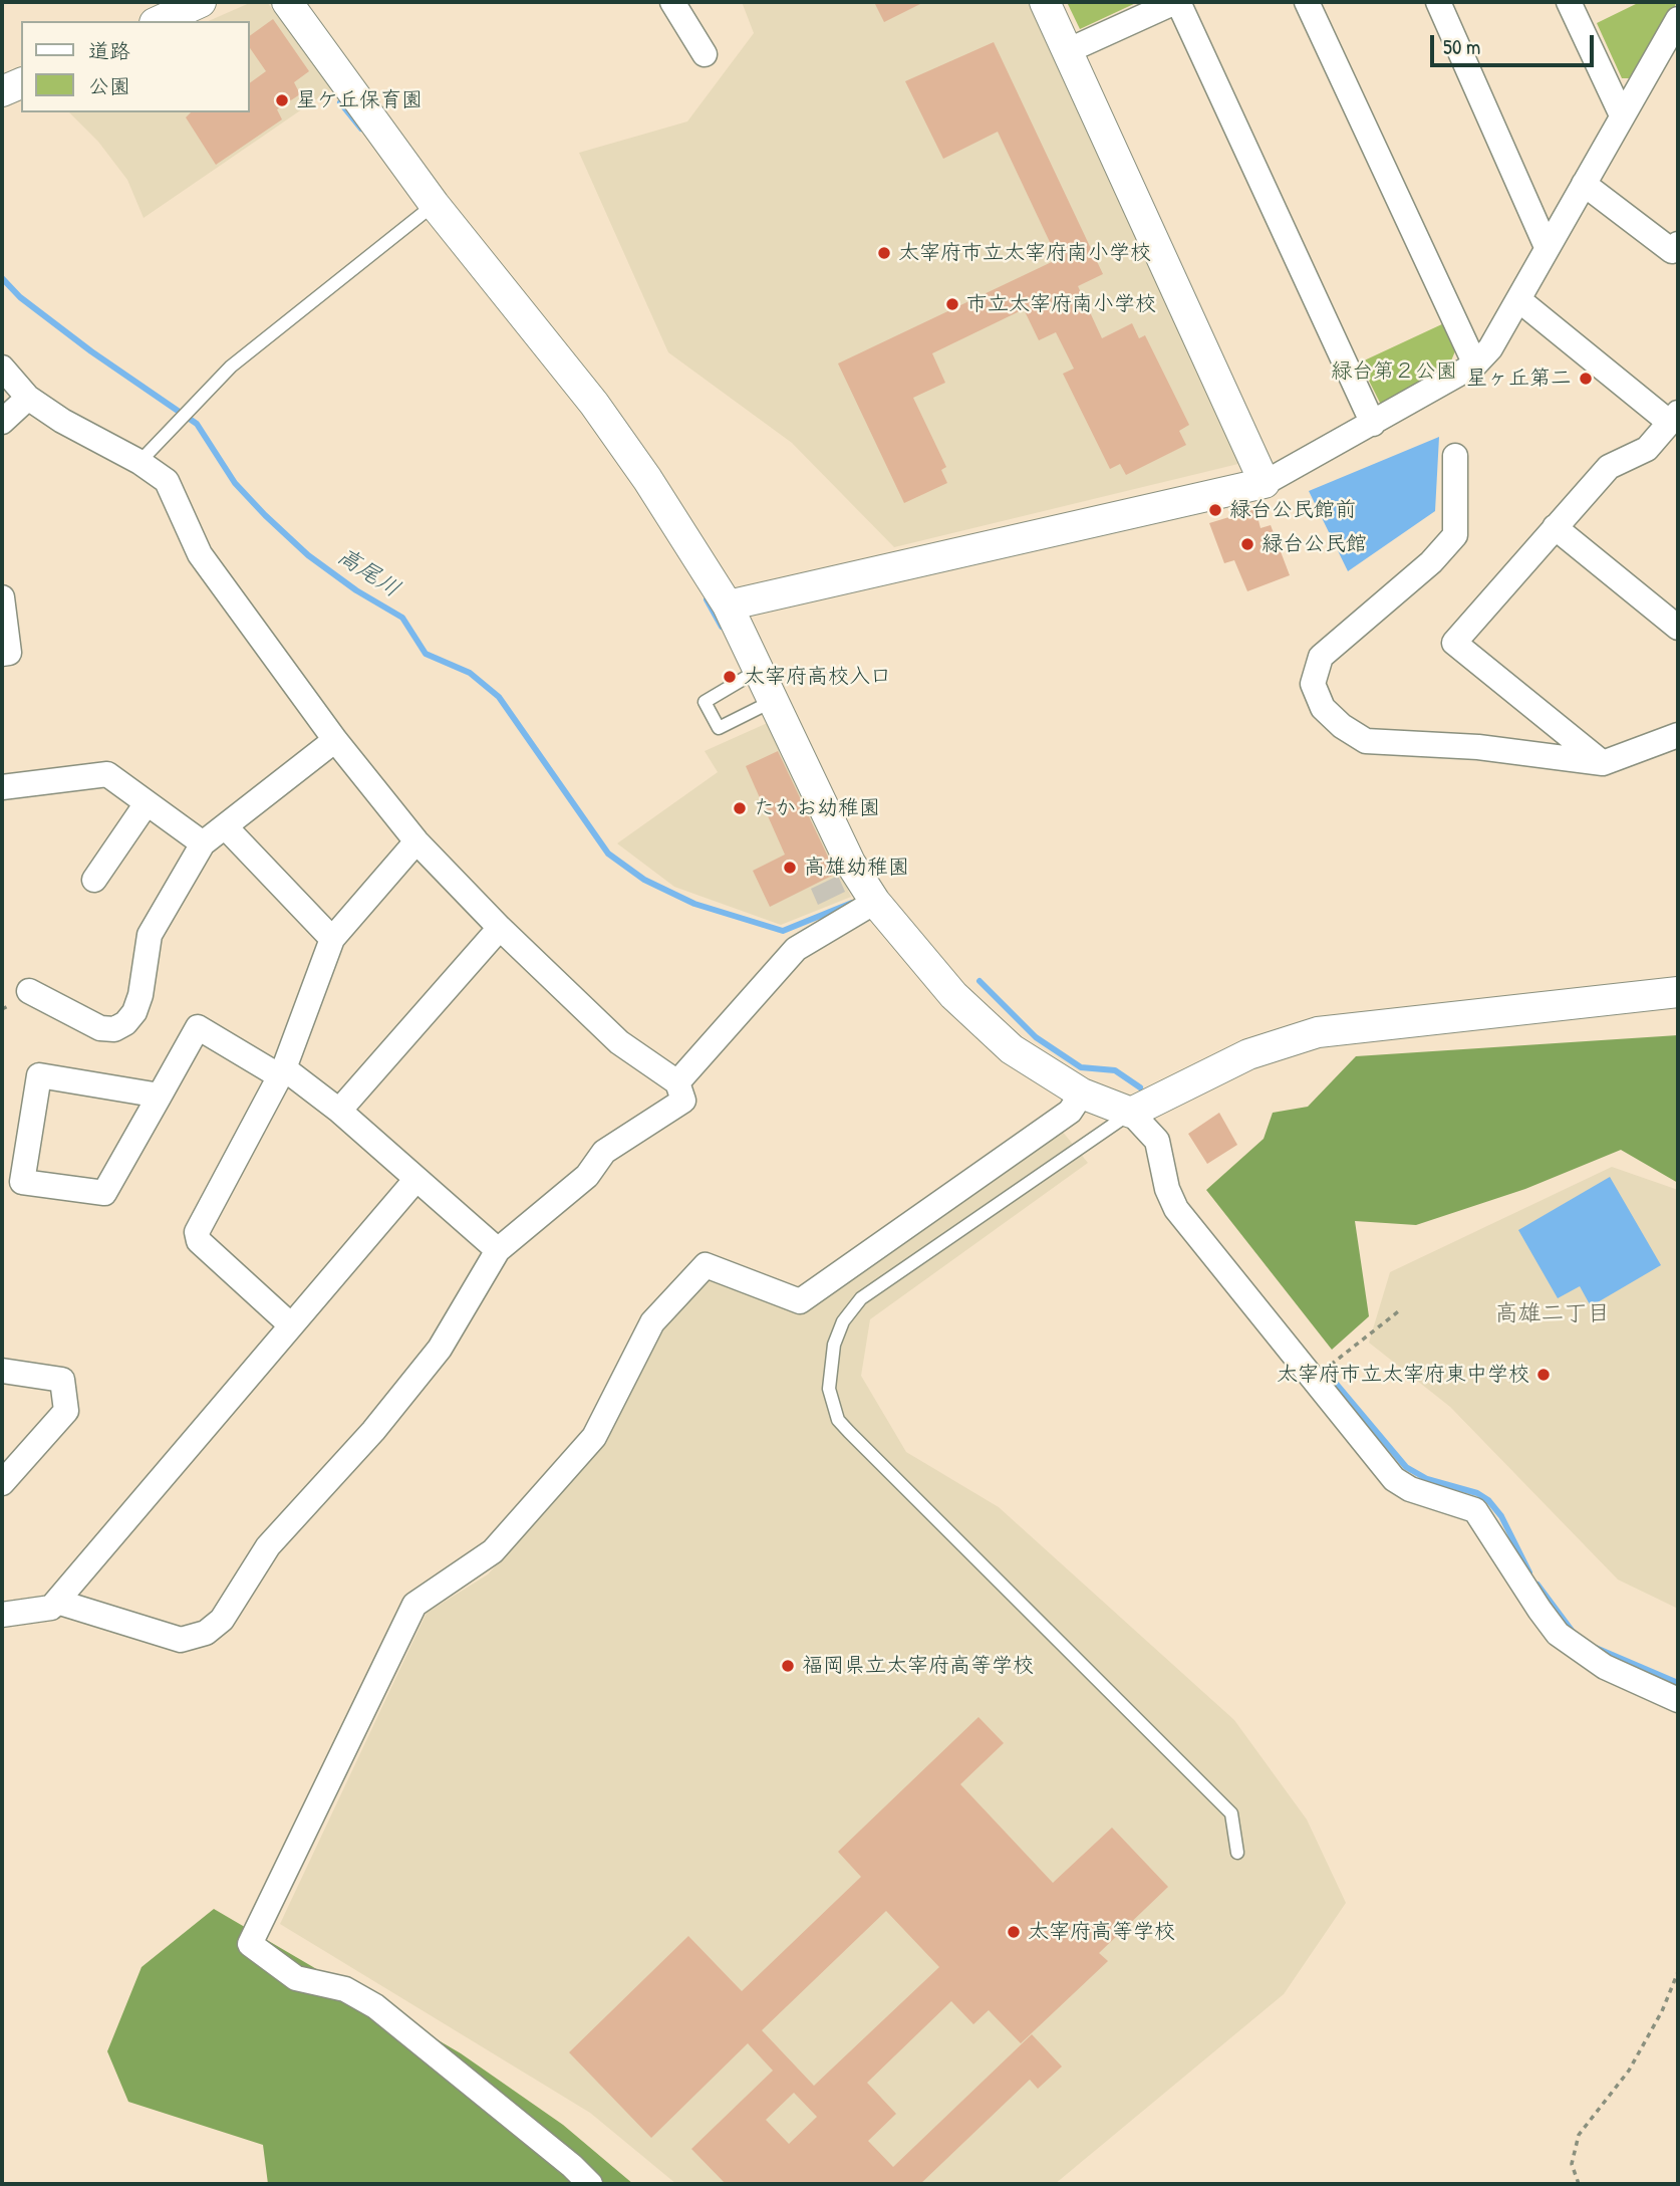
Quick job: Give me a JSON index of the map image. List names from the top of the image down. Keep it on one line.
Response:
{"districts":["高雄二丁目"],"water":["高尾川"],"parks":["緑台第２公園"],"places":["星ケ丘保育園","太宰府市立太宰府南小学校","市立太宰府南小学校","星ヶ丘第二","緑台公民館前","緑台公民館","太宰府高校入口","たかお幼稚園","高雄幼稚園","太宰府市立太宰府東中学校","福岡県立太宰府高等学校","太宰府高等学校"],"legend":["道路","公園"],"scale_bar":"50 m"}
